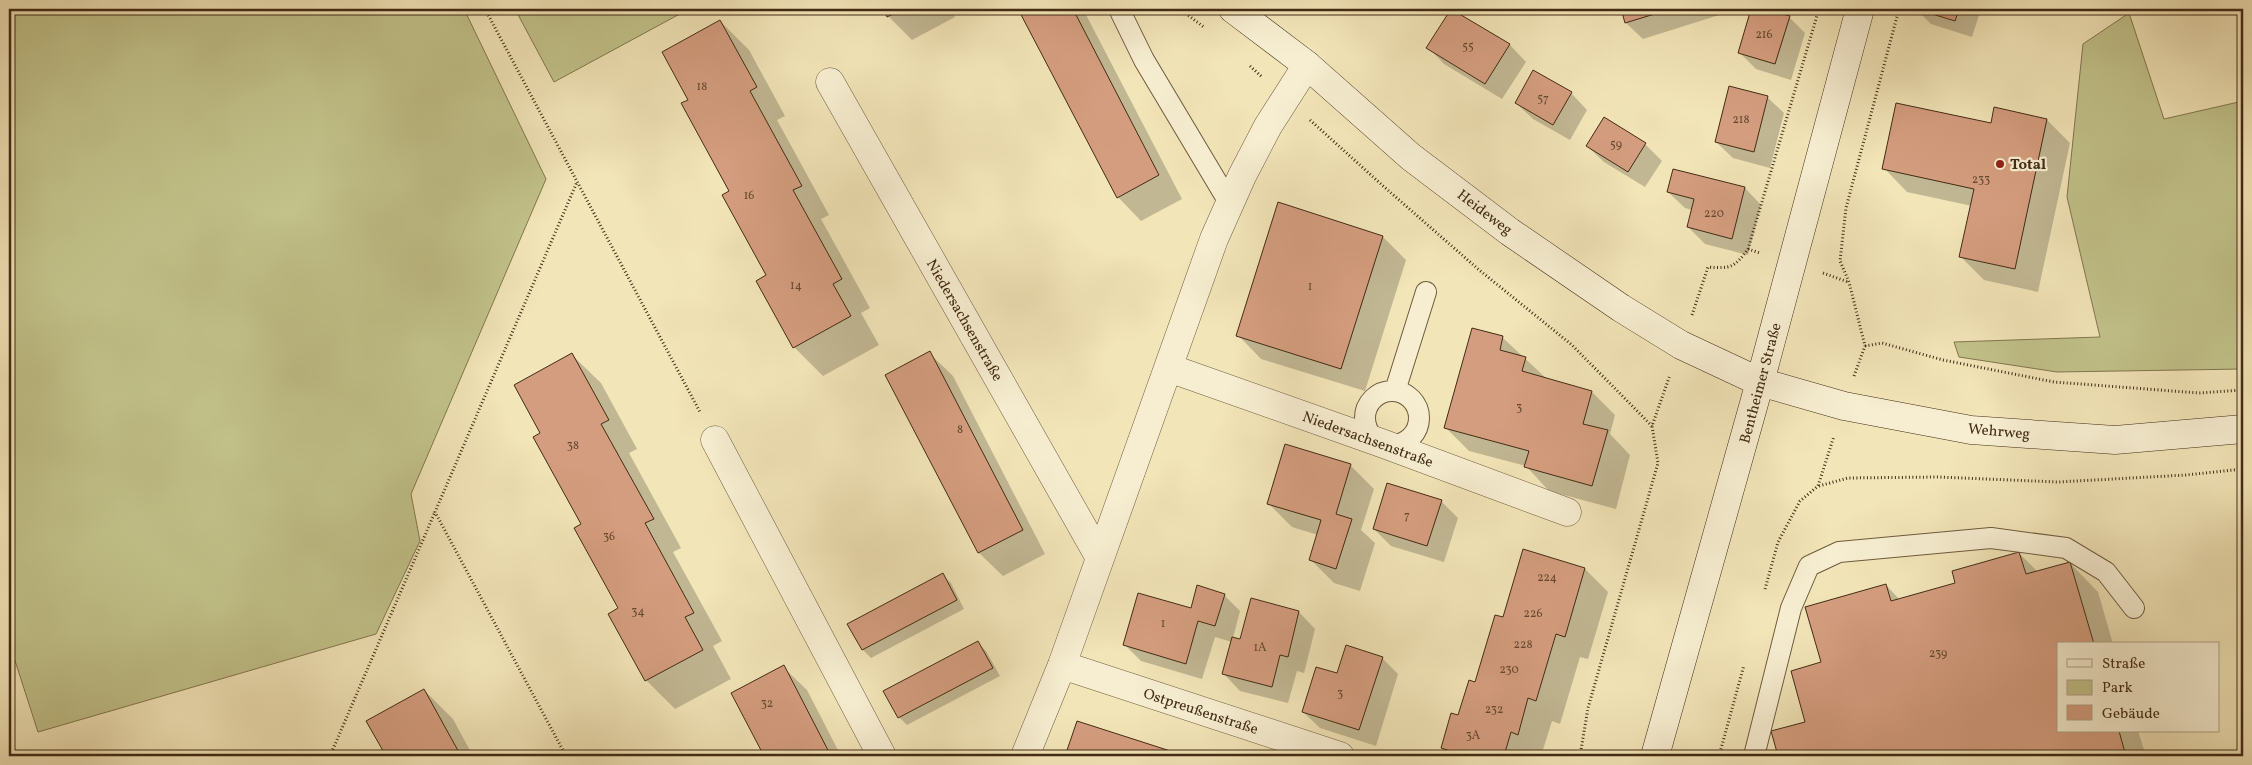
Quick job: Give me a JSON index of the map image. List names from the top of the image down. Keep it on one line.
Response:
{"streets":{"street":["Heideweg","Niedersachsenstraße","Bentheimer Straße","Wehrweg","Ostpreußenstraße"]},"crossings":[["Heideweg","Bentheimer Straße"],["Heideweg","Wehrweg"],["Bentheimer Straße","Wehrweg"]],"places":["Total"],"house_numbers":["216","55","18","57","218","59","233","16","220","14","1","3","8","38","7","36","224","34","226","1","228","1A","239","230","3","32","232","3A"],"legend":["Straße","Park","Gebäude"]}
